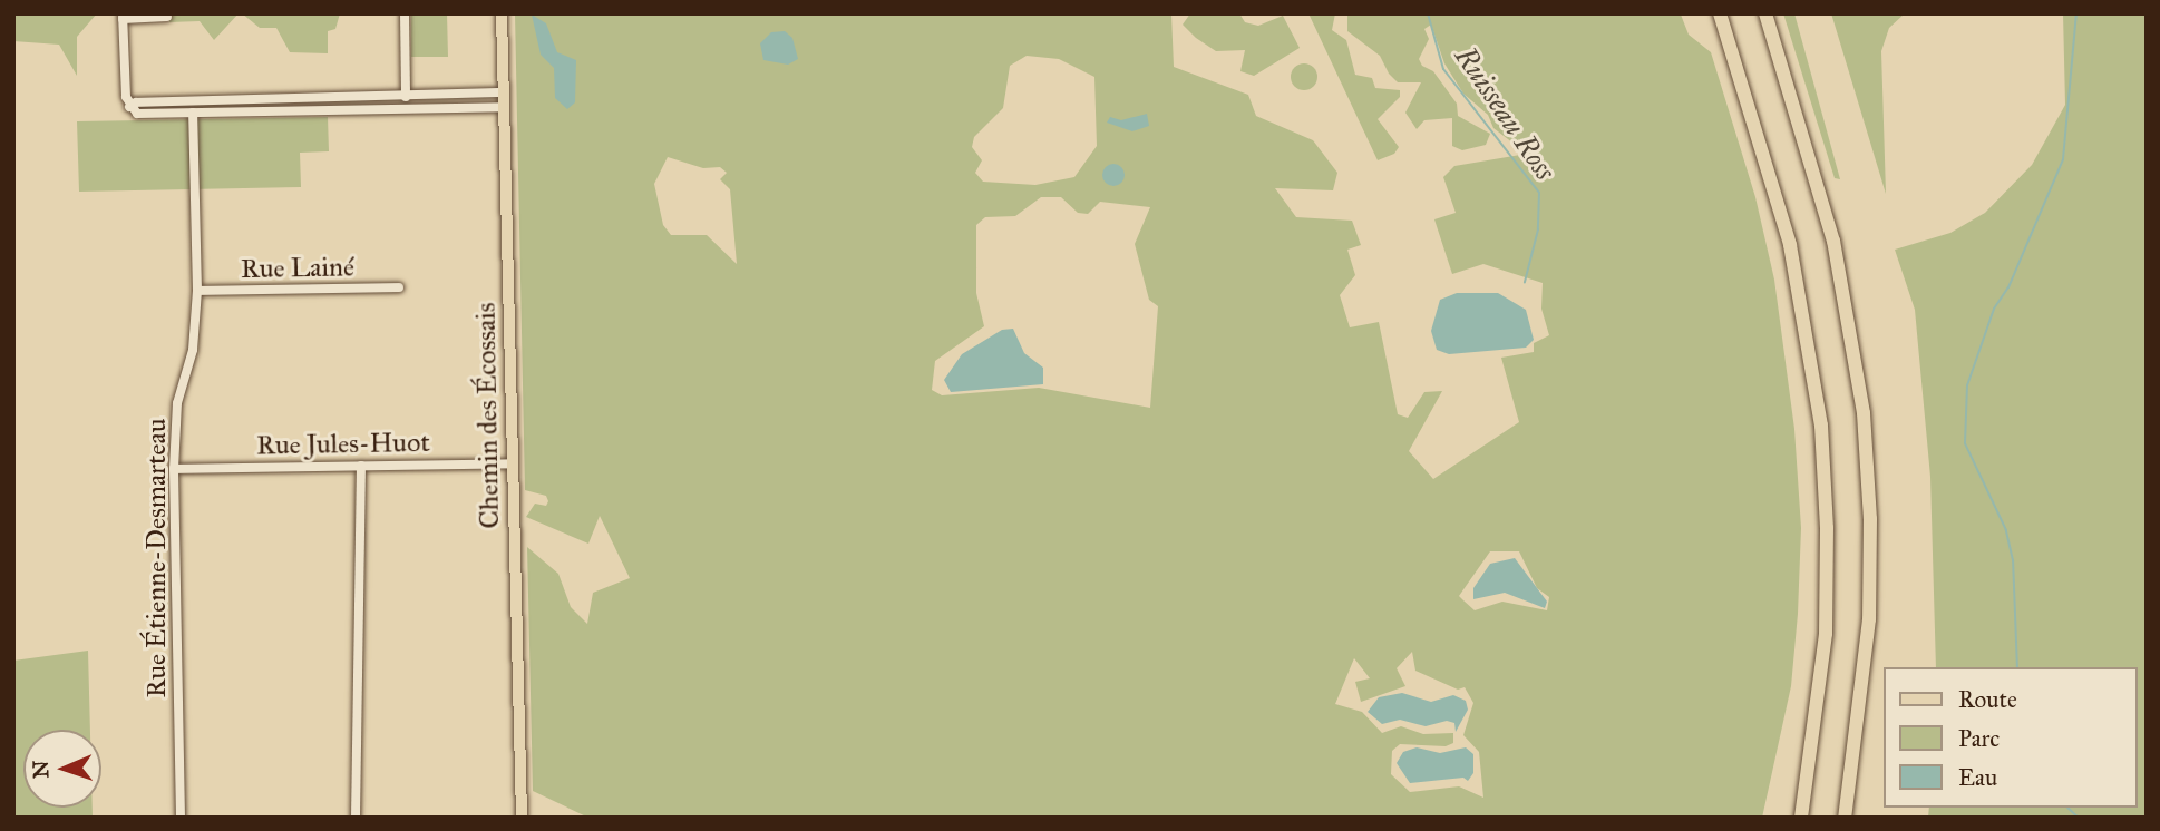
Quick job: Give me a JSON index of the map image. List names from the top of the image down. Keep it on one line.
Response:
{"streets":{"main road":["Chemin des Écossais"],"street":["Rue Lainé","Rue Jules-Huot","Rue Étienne-Desmarteau"]},"crossings":[["Rue Lainé","Rue Étienne-Desmarteau"],["Chemin des Écossais","Rue Jules-Huot"],["Rue Jules-Huot","Rue Étienne-Desmarteau"]],"water":["Ruisseau Ross"],"legend":["Route","Parc","Eau"],"north":"left"}
